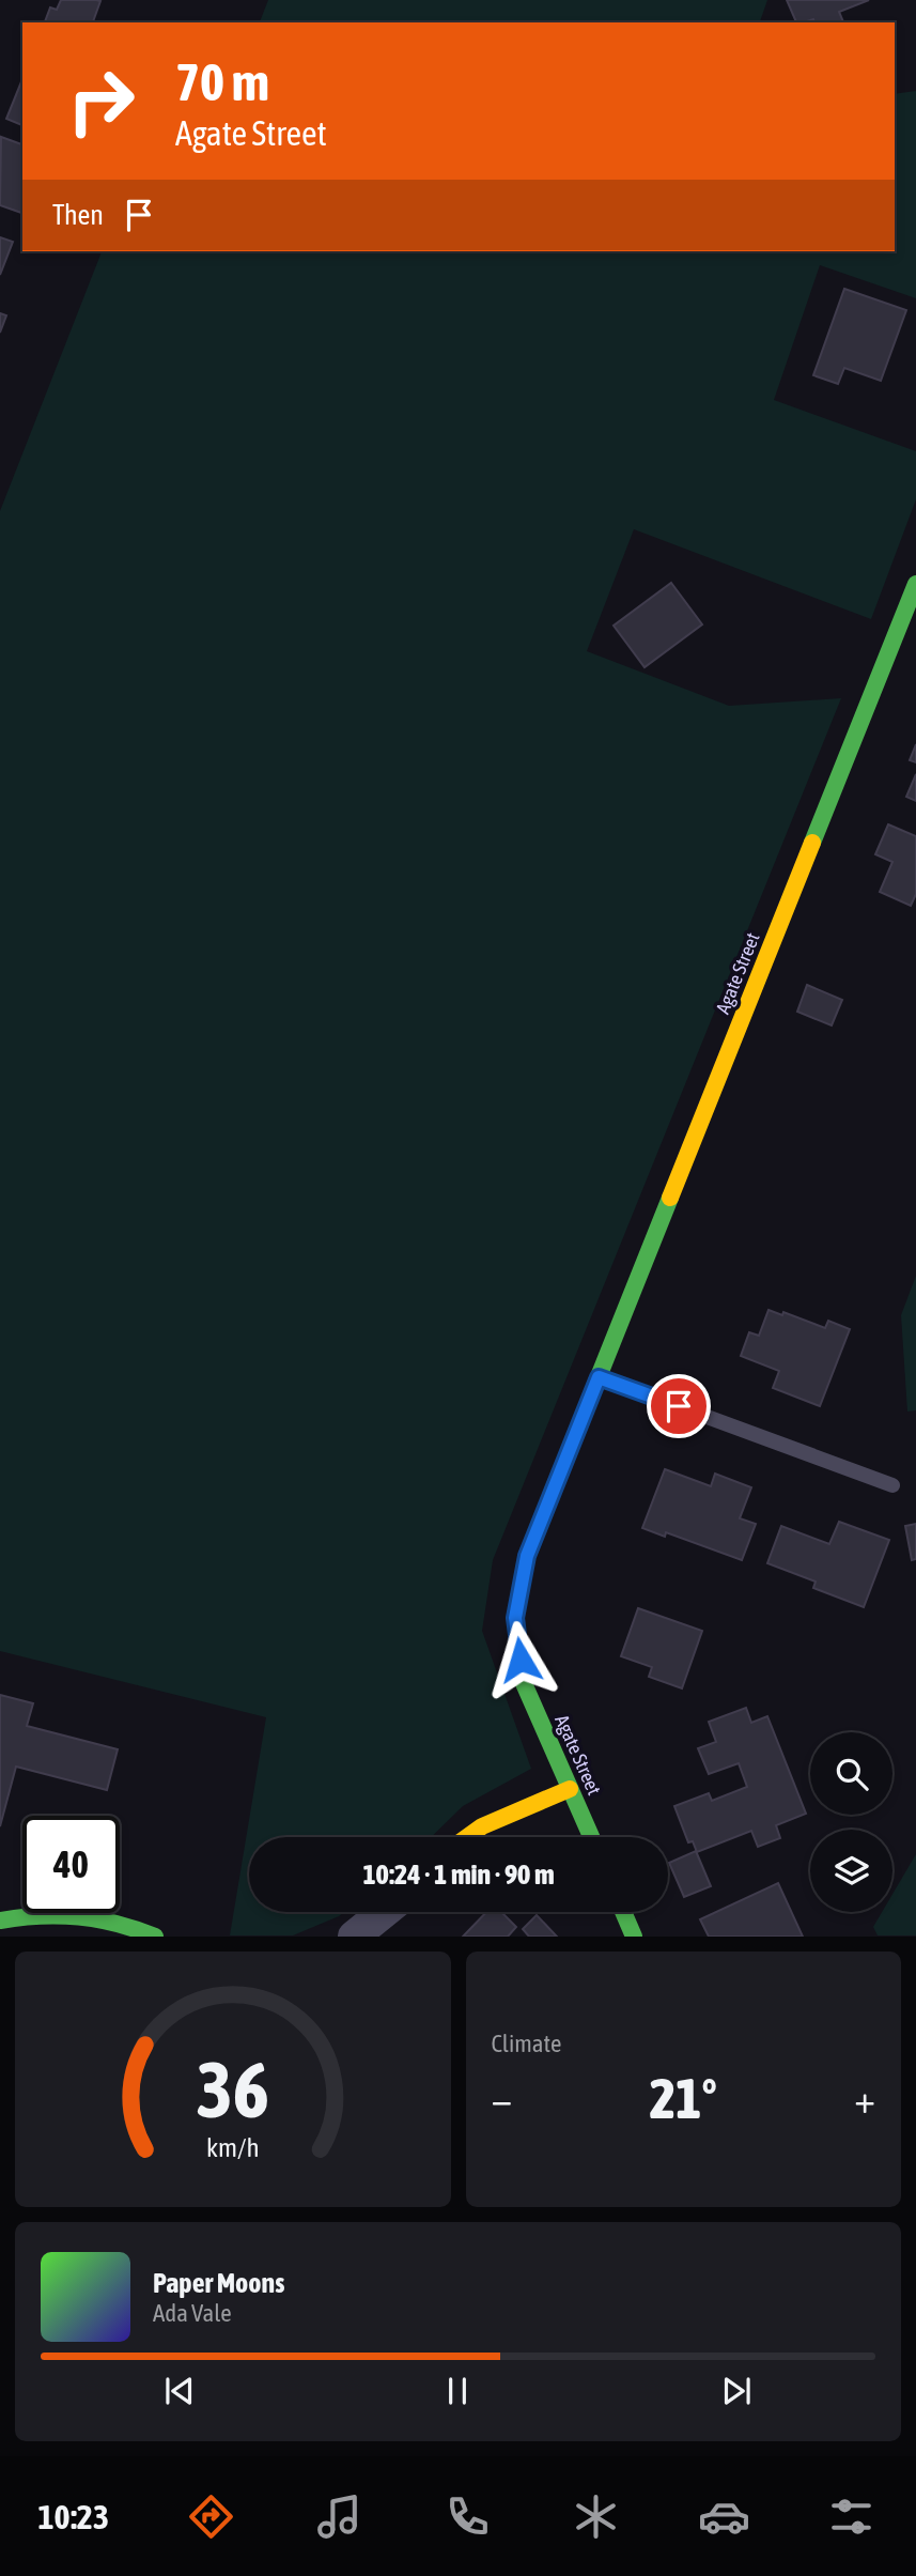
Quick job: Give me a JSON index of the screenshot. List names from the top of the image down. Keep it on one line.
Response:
{"streets":{"street":["Agate Street"]},"page":{"turn":["70 m","Agate Street"],"then":"Then","limit":"40","trip":"10:24 · 1 min · 90 m","tile":"Climate","heat":["−","21°","+"],"song":["Paper Moons","Ada Vale"],"tabs":"10:23","gauge":["36","km/h"]}}
